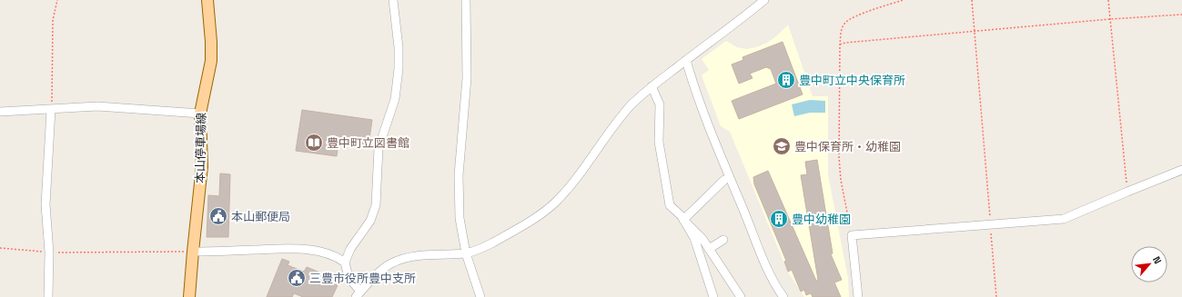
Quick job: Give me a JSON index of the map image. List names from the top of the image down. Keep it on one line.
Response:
{"streets":{"main road":["本山停車場線"]},"places":{"building":["豊中町立中央保育所","豊中幼稚園"],"library":["豊中町立図書館"],"school or university":["豊中保育所・幼稚園"],"public building":["本山郵便局","三豊市役所豊中支所"]},"north":"top right"}
